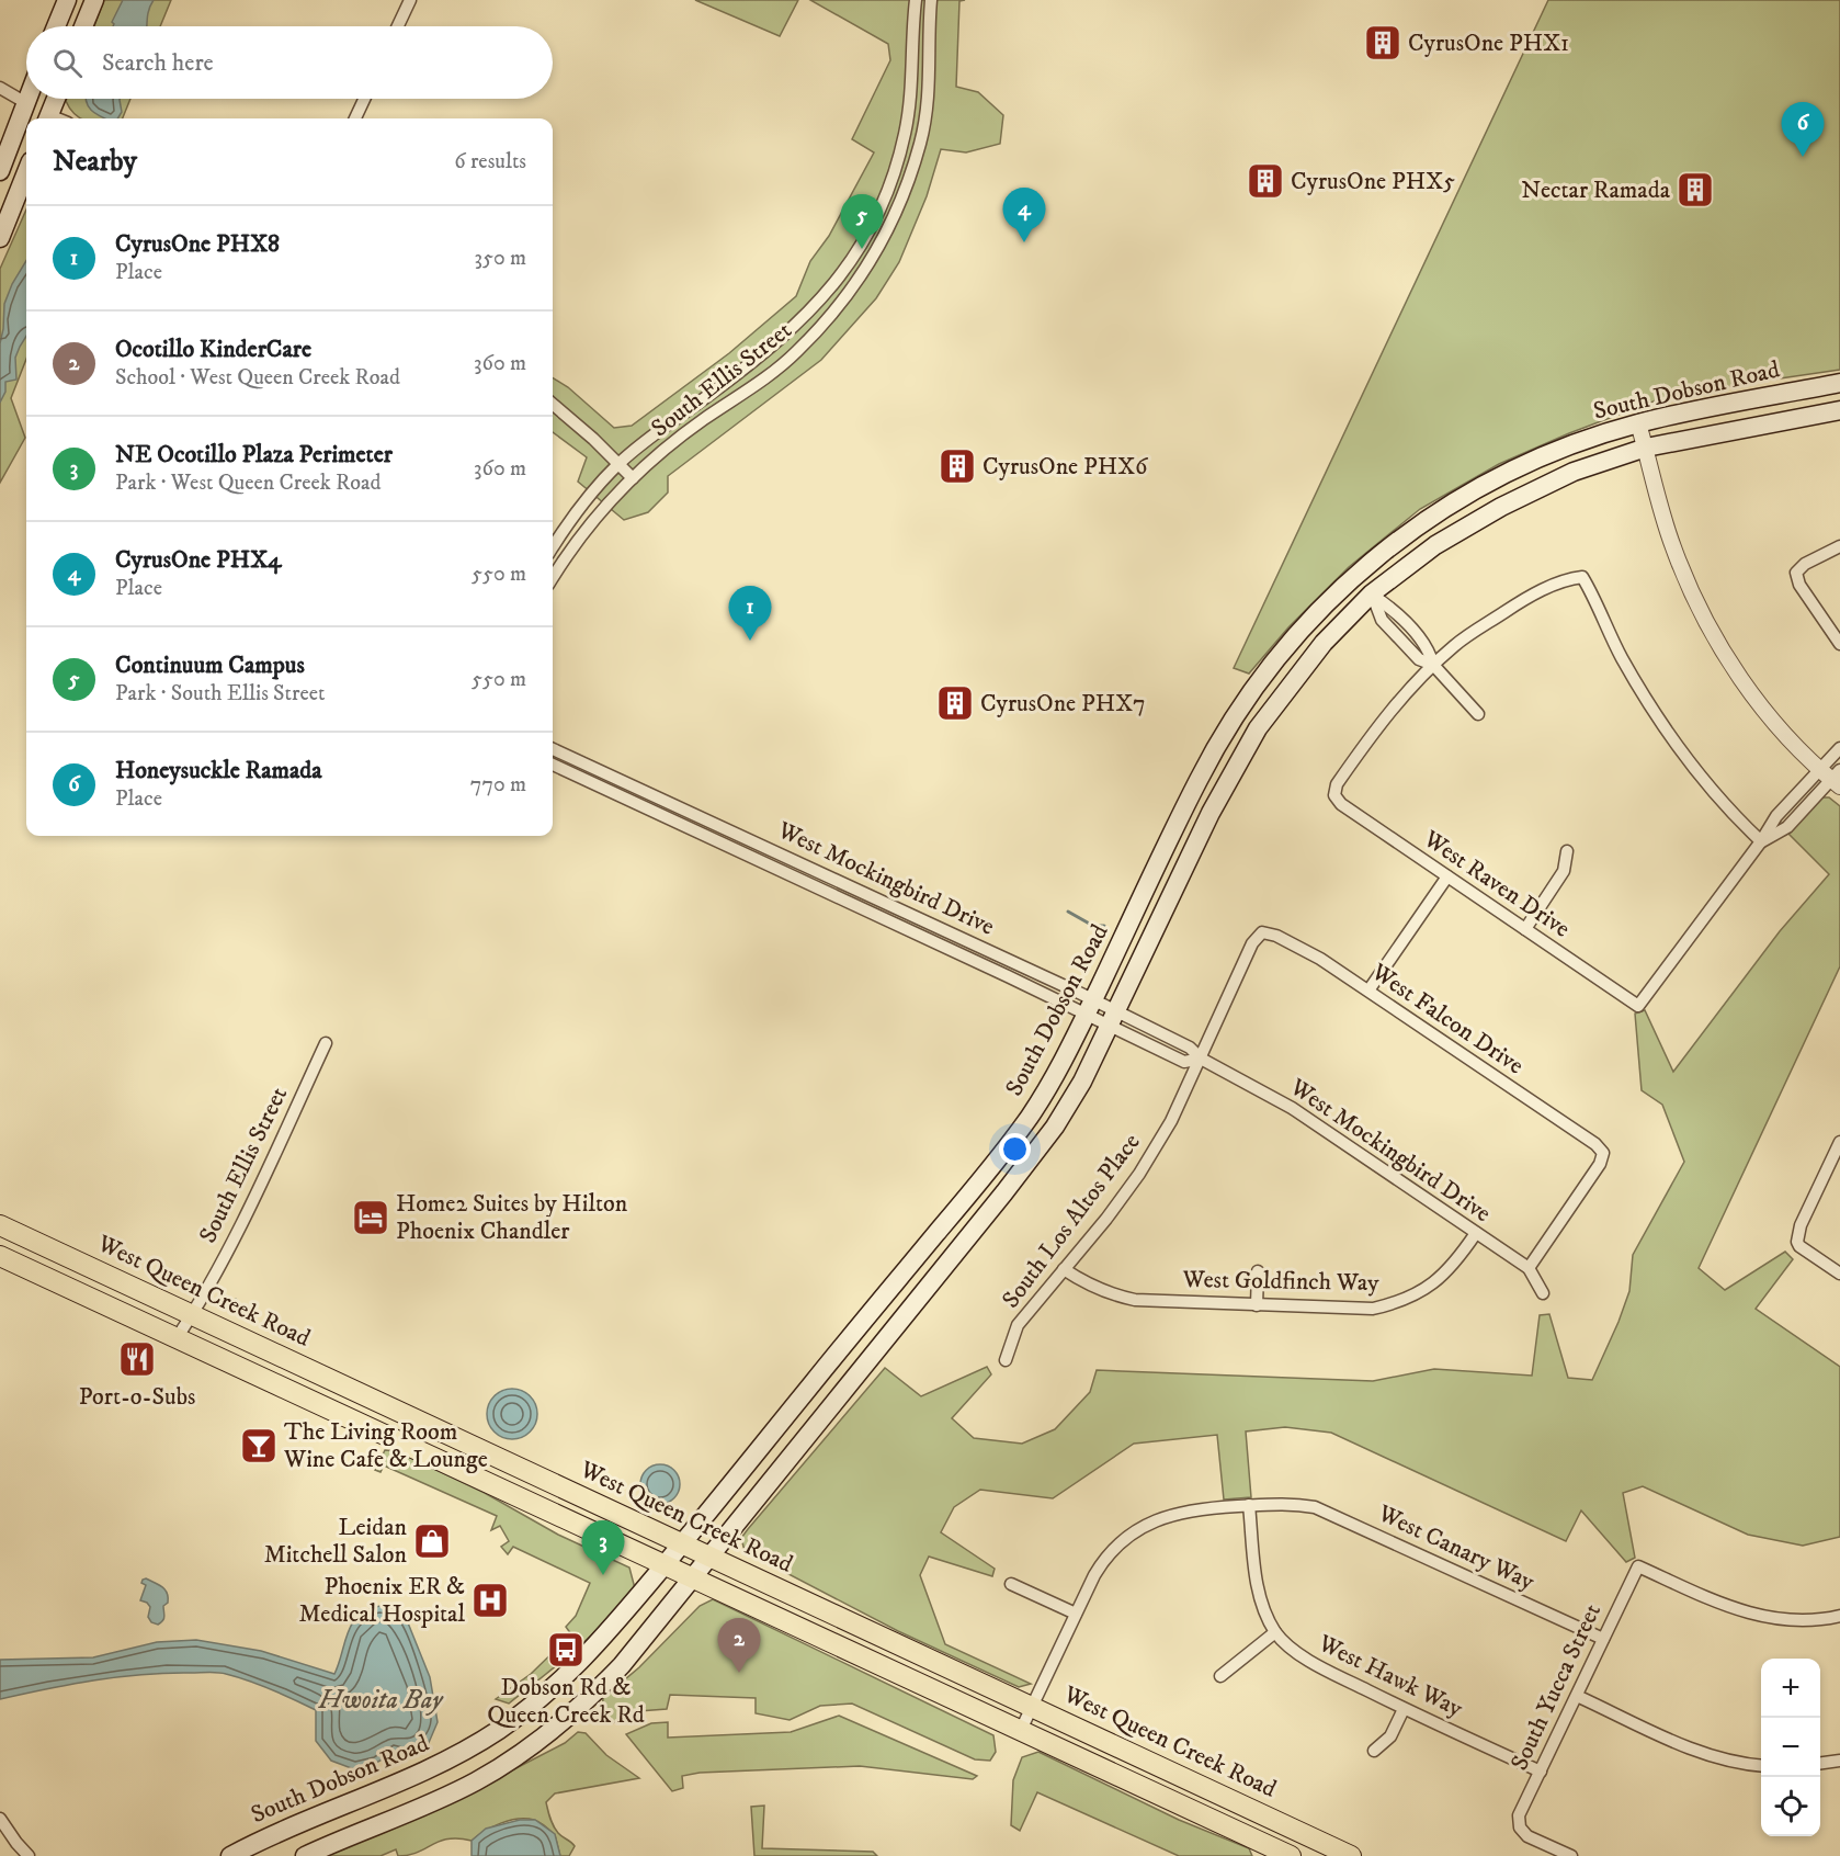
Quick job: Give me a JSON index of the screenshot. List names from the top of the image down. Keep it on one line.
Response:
{"streets":{"main road":["South Dobson Road","West Queen Creek Road"],"street":["South Ellis Street","West Mockingbird Drive","West Raven Drive","West Falcon Drive","South Los Altos Place","West Goldfinch Way","West Canary Way","West Hawk Way","South Yucca Street"]},"crossings":[["South Ellis Street","West Queen Creek Road"],["South Dobson Road","West Mockingbird Drive"],["South Dobson Road","West Queen Creek Road"],["West Mockingbird Drive","West Falcon Drive"],["West Mockingbird Drive","South Los Altos Place"],["West Mockingbird Drive","West Goldfinch Way"],["West Falcon Drive","South Los Altos Place"],["South Los Altos Place","West Goldfinch Way"],["West Queen Creek Road","West Canary Way"],["West Canary Way","West Hawk Way"],["West Canary Way","South Yucca Street"],["West Hawk Way","South Yucca Street"]],"water":["Hwoita Bay"],"places":{"building":["CyrusOne PHX1","CyrusOne PHX5","Nectar Ramada","CyrusOne PHX6","CyrusOne PHX7"],"hotel":["Home2 Suites by Hilton Phoenix Chandler"],"restaurant":["Port-o-Subs"],"bar":["The Living Room Wine Cafe & Lounge"],"shop":["Leidan Mitchell Salon"],"hospital":["Phoenix ER & Medical Hospital"],"bus stop":["Dobson Rd & Queen Creek Rd"]},"page":{"search":"Search here","pins":["6","4","5","1","3","2"],"heading":["Nearby","6 results"],"list":[{"mark":"1","name":"CyrusOne PHX8","note":"Place","value":"350 m"},{"mark":"2","name":"Ocotillo KinderCare","note":"School · West Queen Creek Road","value":"360 m"},{"mark":"3","name":"NE Ocotillo Plaza Perimeter","note":"Park · West Queen Creek Road","value":"360 m"},{"mark":"4","name":"CyrusOne PHX4","note":"Place","value":"550 m"},{"mark":"5","name":"Continuum Campus","note":"Park · South Ellis Street","value":"550 m"},{"mark":"6","name":"Honeysuckle Ramada","note":"Place","value":"770 m"}],"map_buttons":["+","−"]}}
